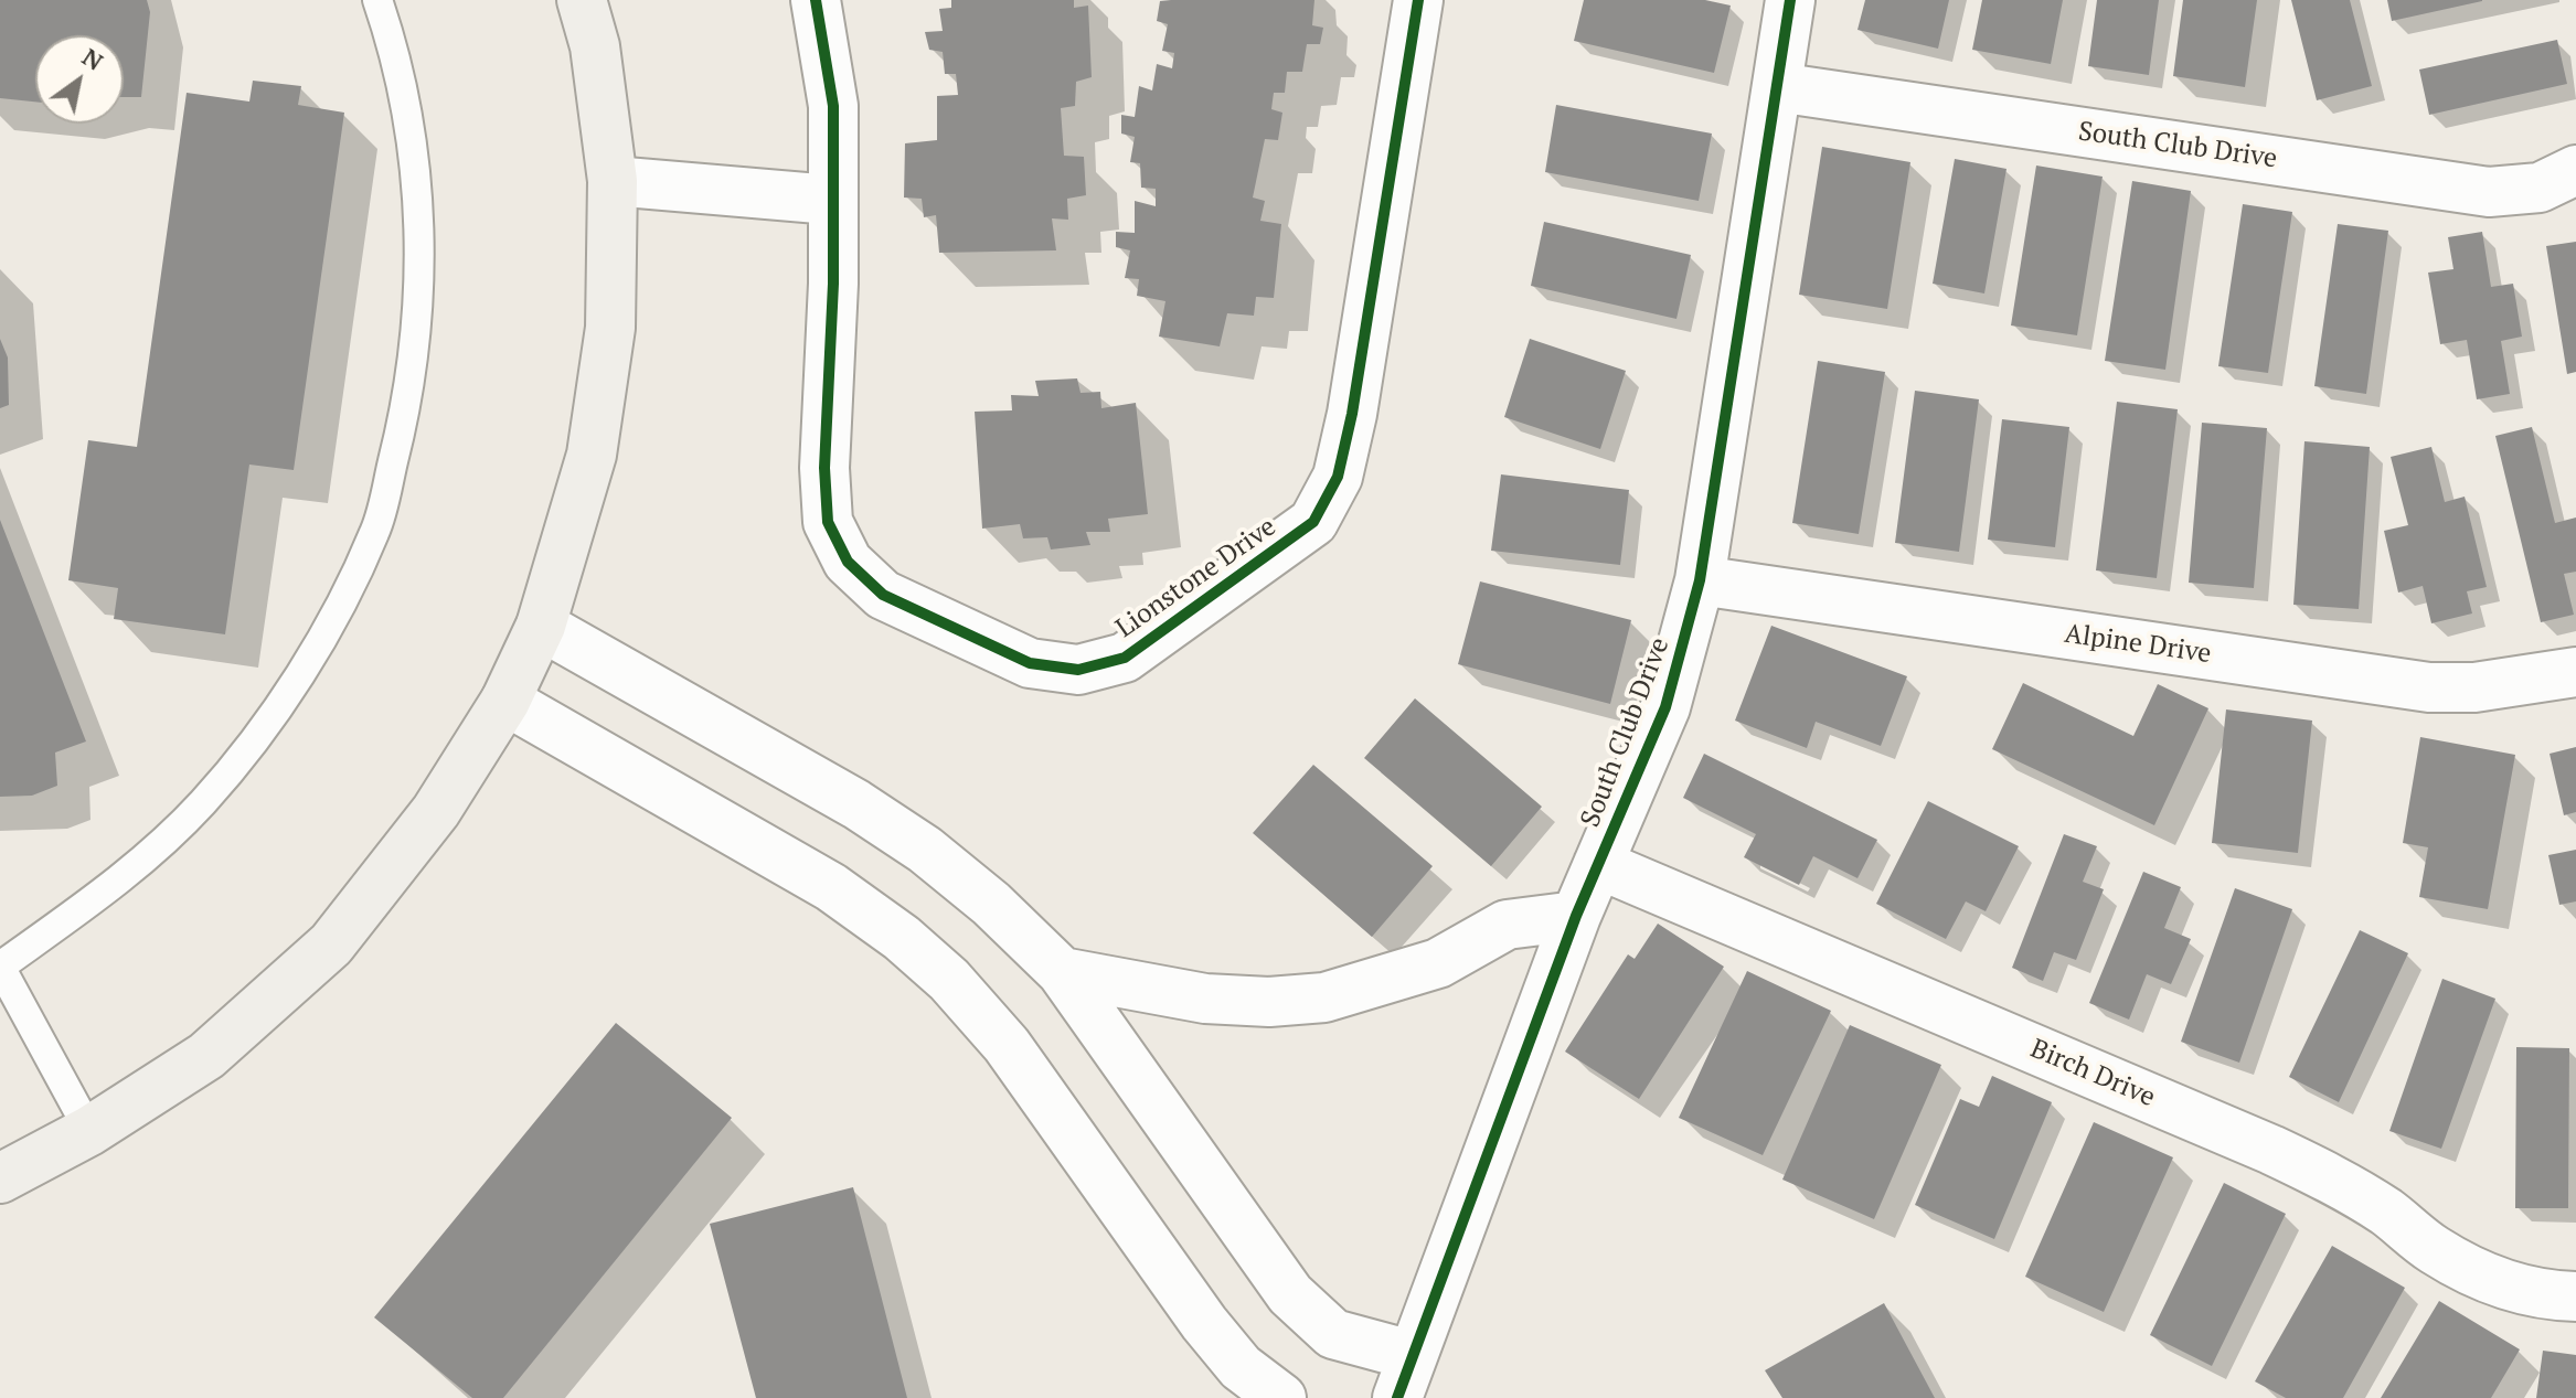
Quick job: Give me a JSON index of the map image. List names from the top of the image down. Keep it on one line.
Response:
{"streets":{"street":["South Club Drive","Lionstone Drive","Alpine Drive","Birch Drive"]},"crossings":[["South Club Drive","Alpine Drive"],["South Club Drive","Birch Drive"]],"north":"top right"}
